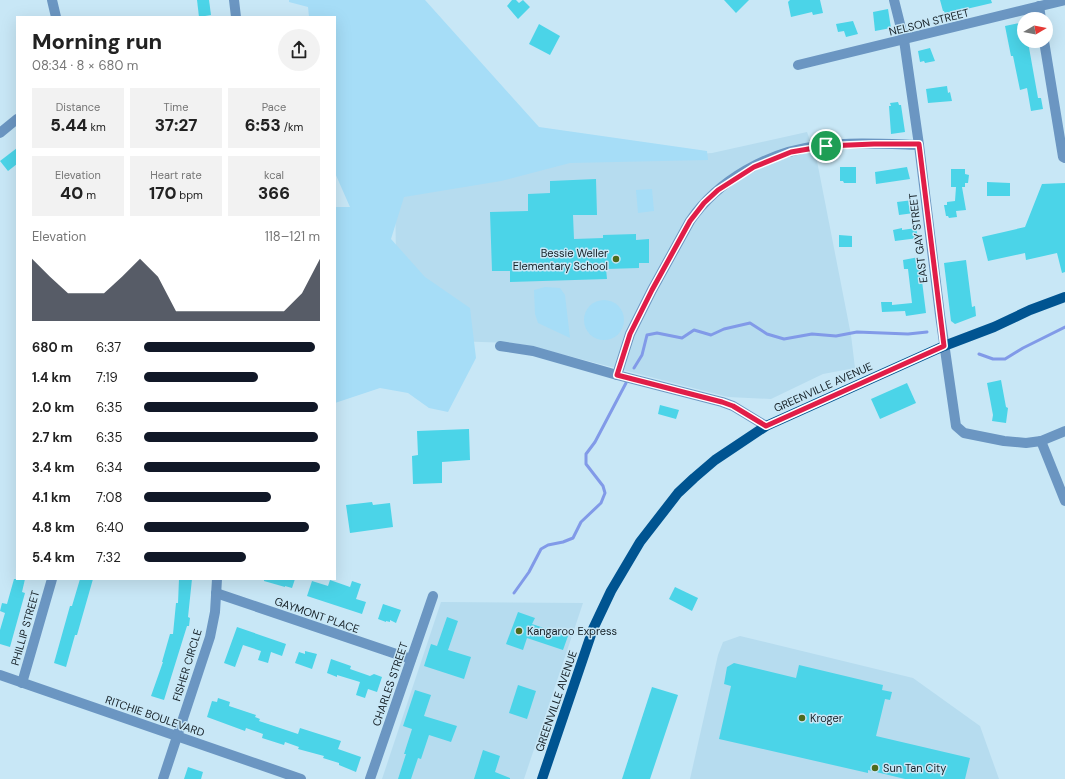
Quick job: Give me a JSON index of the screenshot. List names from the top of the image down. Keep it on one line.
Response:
{"streets":{"main road":["GREENVILLE AVENUE"],"street":["NELSON STREET","EAST GAY STREET","GAYMONT PLACE","PHILLIP STREET","FISHER CIRCLE","CHARLES STREET","RITCHIE BOULEVARD"]},"crossings":[["NELSON STREET","EAST GAY STREET"],["EAST GAY STREET","GREENVILLE AVENUE"],["GAYMONT PLACE","FISHER CIRCLE"],["GAYMONT PLACE","CHARLES STREET"],["PHILLIP STREET","RITCHIE BOULEVARD"],["FISHER CIRCLE","RITCHIE BOULEVARD"]],"places":["Bessie Weller Elementary School","Kangaroo Express","Kroger","Sun Tan City"],"north":"right","page":{"heading":["Morning run","08:34 · 8 × 680 m"],"stats":[["Distance","5.44 km"],["Time","37:27"],["Pace","6:53 /km"],["Elevation","40 m"],["Heart rate","170 bpm"],["kcal","366"]],"chart":["Elevation","118–121 m"],"list":[{"name":"680 m","note":"6:37"},{"name":"1.4 km","note":"7:19"},{"name":"2.0 km","note":"6:35"},{"name":"2.7 km","note":"6:35"},{"name":"3.4 km","note":"6:34"},{"name":"4.1 km","note":"7:08"},{"name":"4.8 km","note":"6:40"},{"name":"5.4 km","note":"7:32"}]}}
